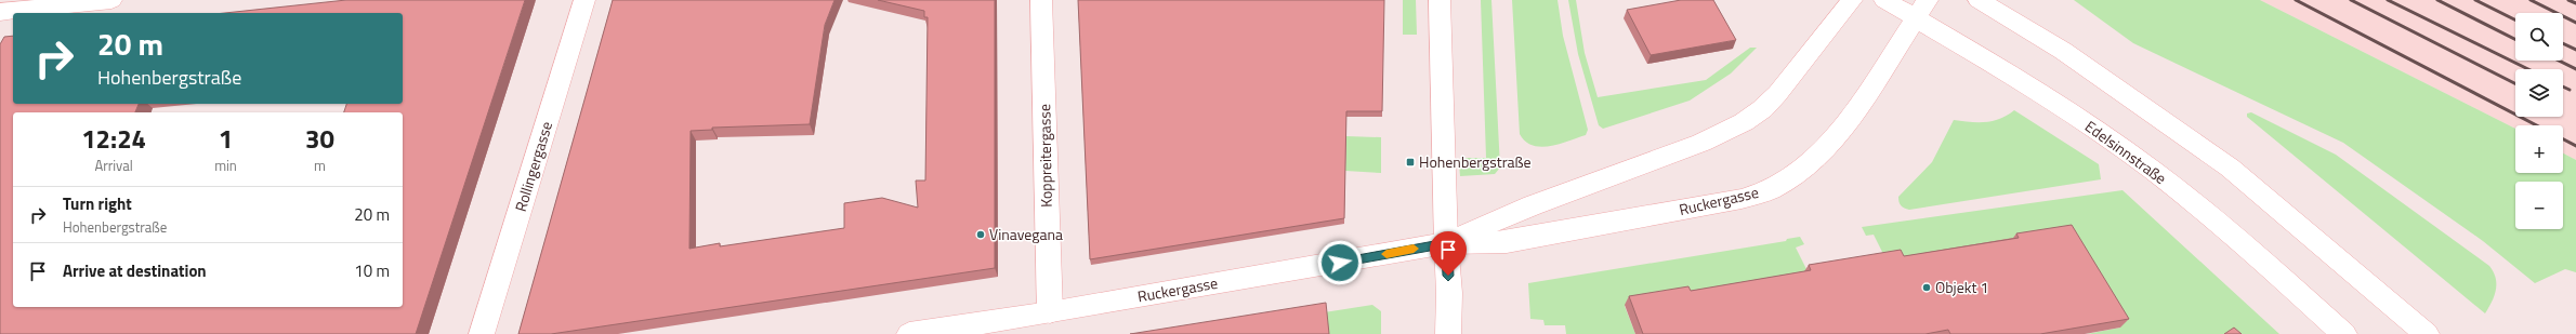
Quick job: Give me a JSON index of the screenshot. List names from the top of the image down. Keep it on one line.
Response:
{"streets":{"main road":["Edelsinnstraße","Koppreitergasse","Rollingergasse","Ruckergasse"]},"crossings":[["Edelsinnstraße","Ruckergasse"],["Koppreitergasse","Ruckergasse"]],"places":{"transit":["Hohenbergstraße"],"other":["Vinavegana","Objekt 1"]},"page":{"map_buttons":["+","−"],"turn":["20 m","Hohenbergstraße"],"eta":["12:24","Arrival","1","min","30","m"],"list":[{"name":"Turn right","note":"Hohenbergstraße","value":"20 m"},{"name":"Arrive at destination","value":"10 m"}]}}
